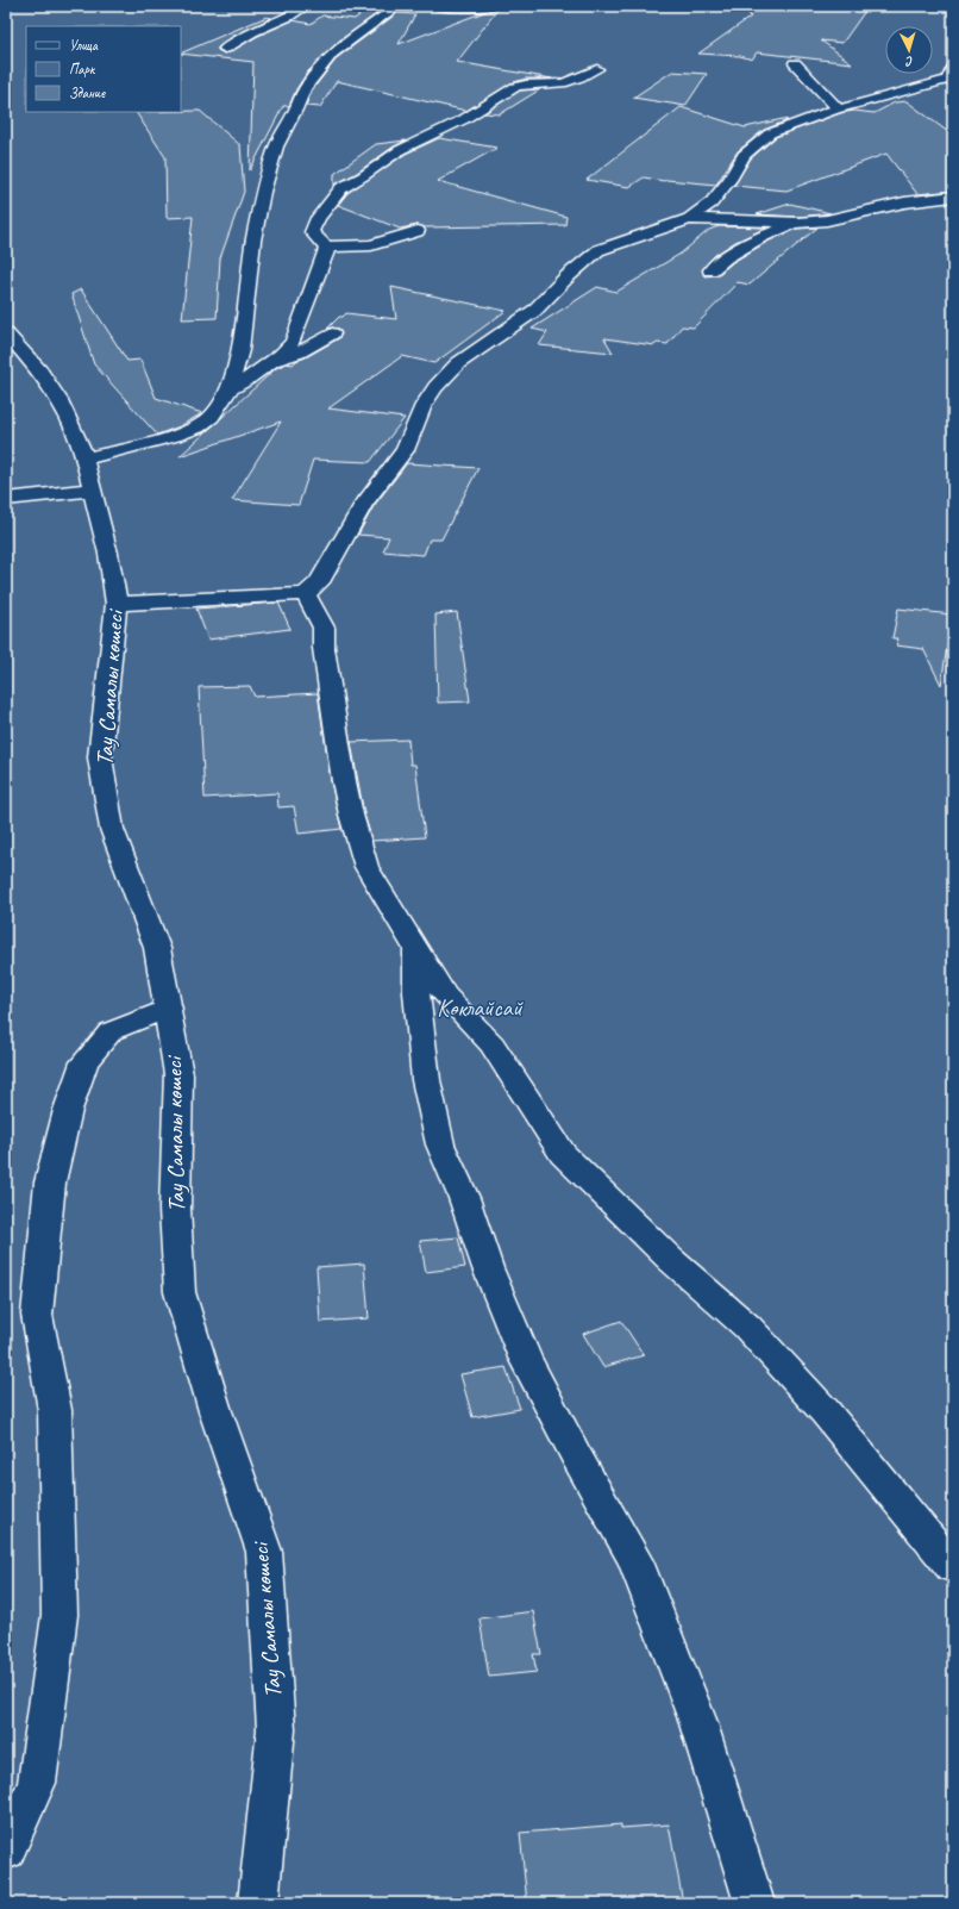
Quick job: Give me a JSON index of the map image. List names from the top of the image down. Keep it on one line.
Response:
{"streets":{"street":["Тау Самалы көшесі"]},"parks":["Көклайсай"],"legend":["Улица","Парк","Здание"],"north":"bottom"}
